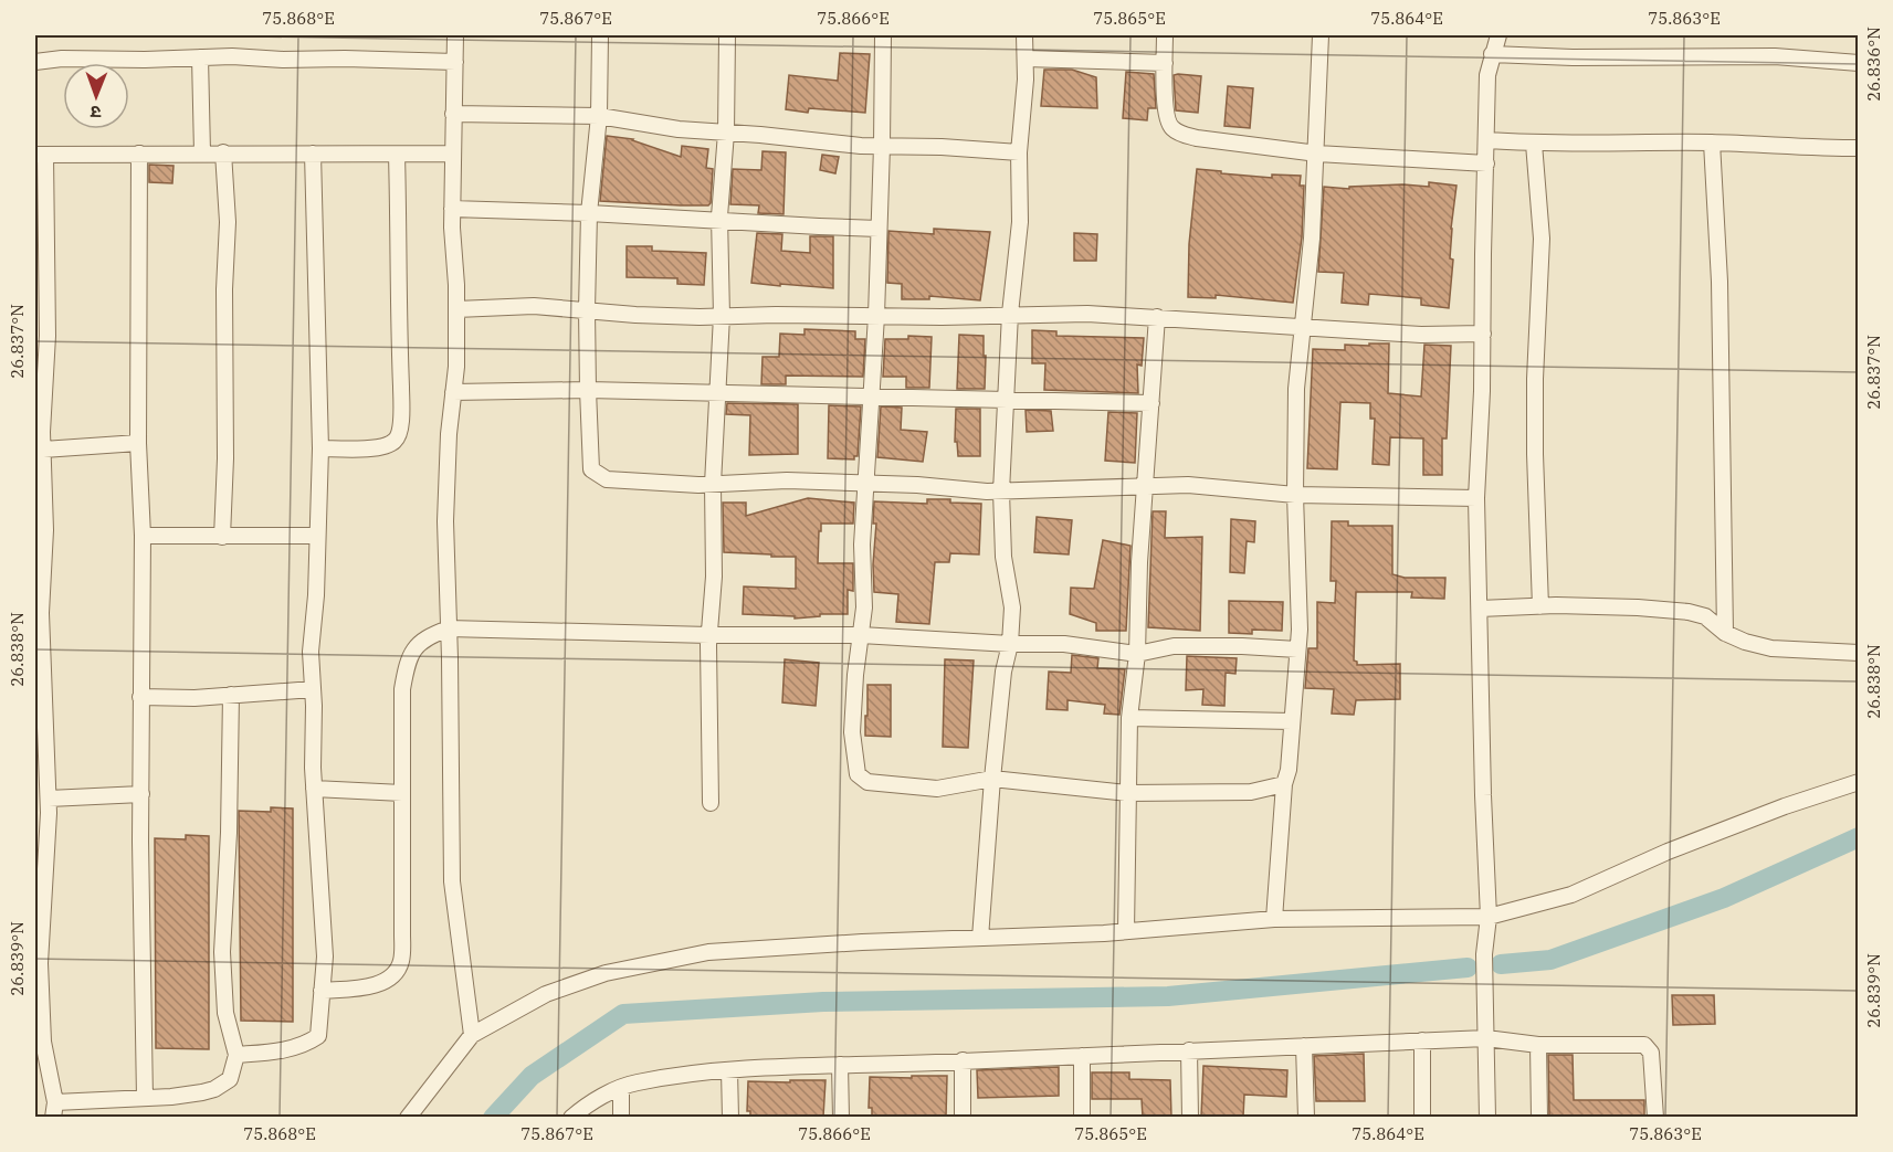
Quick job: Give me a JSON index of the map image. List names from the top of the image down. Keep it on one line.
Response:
{"north":"bottom","coordinates":["75.868°E","75.867°E","75.866°E","75.865°E","75.864°E","75.863°E","26.836°N","26.837°N","26.838°N","26.839°N"]}
